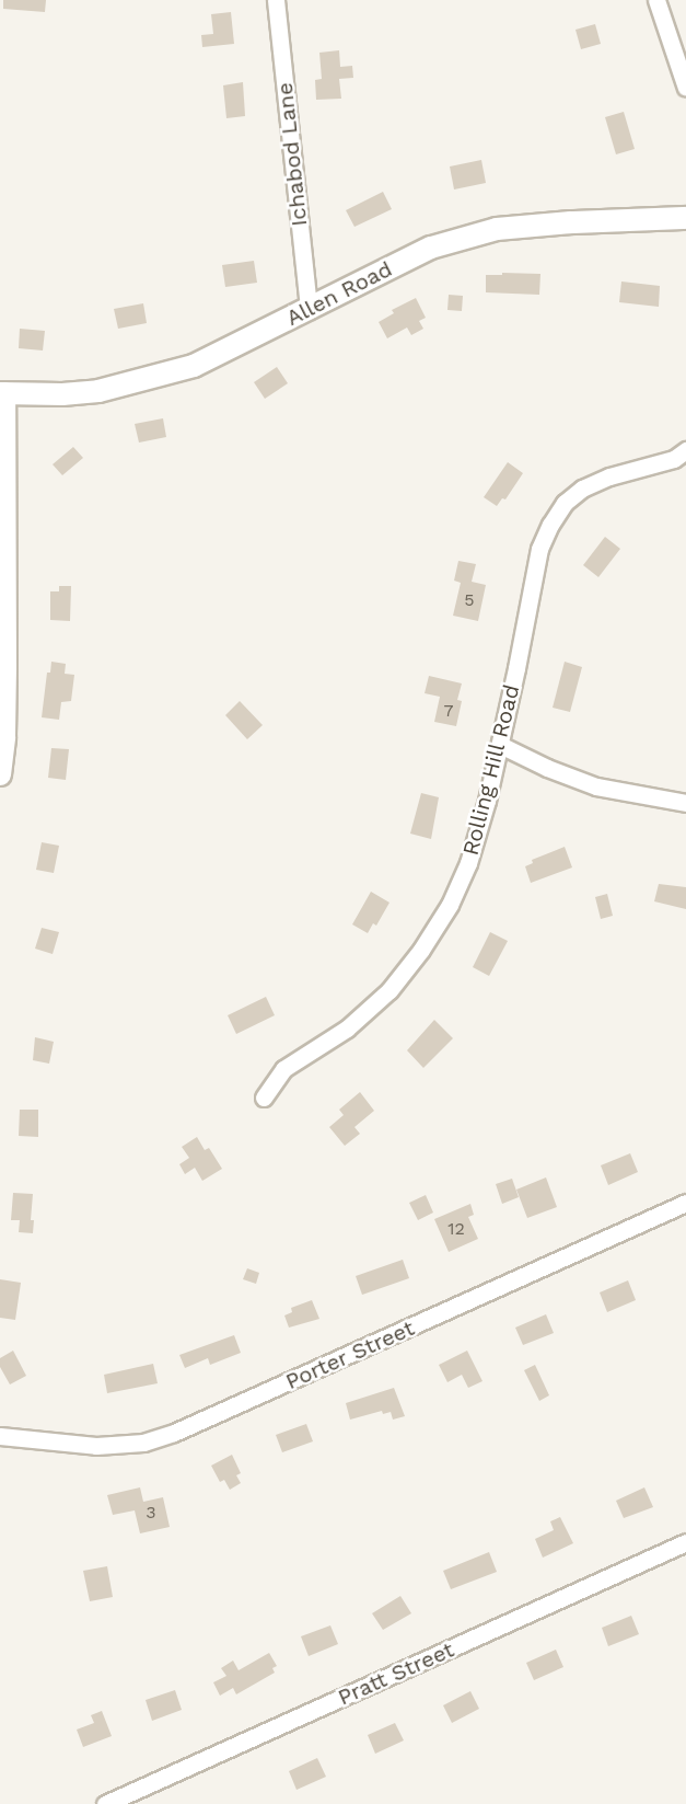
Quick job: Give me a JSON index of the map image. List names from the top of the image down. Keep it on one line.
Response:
{"streets":{"street":["Ichabod Lane","Allen Road","Rolling Hill Road","Porter Street","Pratt Street"]},"crossings":[["Ichabod Lane","Allen Road"]],"house_numbers":["5","7","12","3"]}
